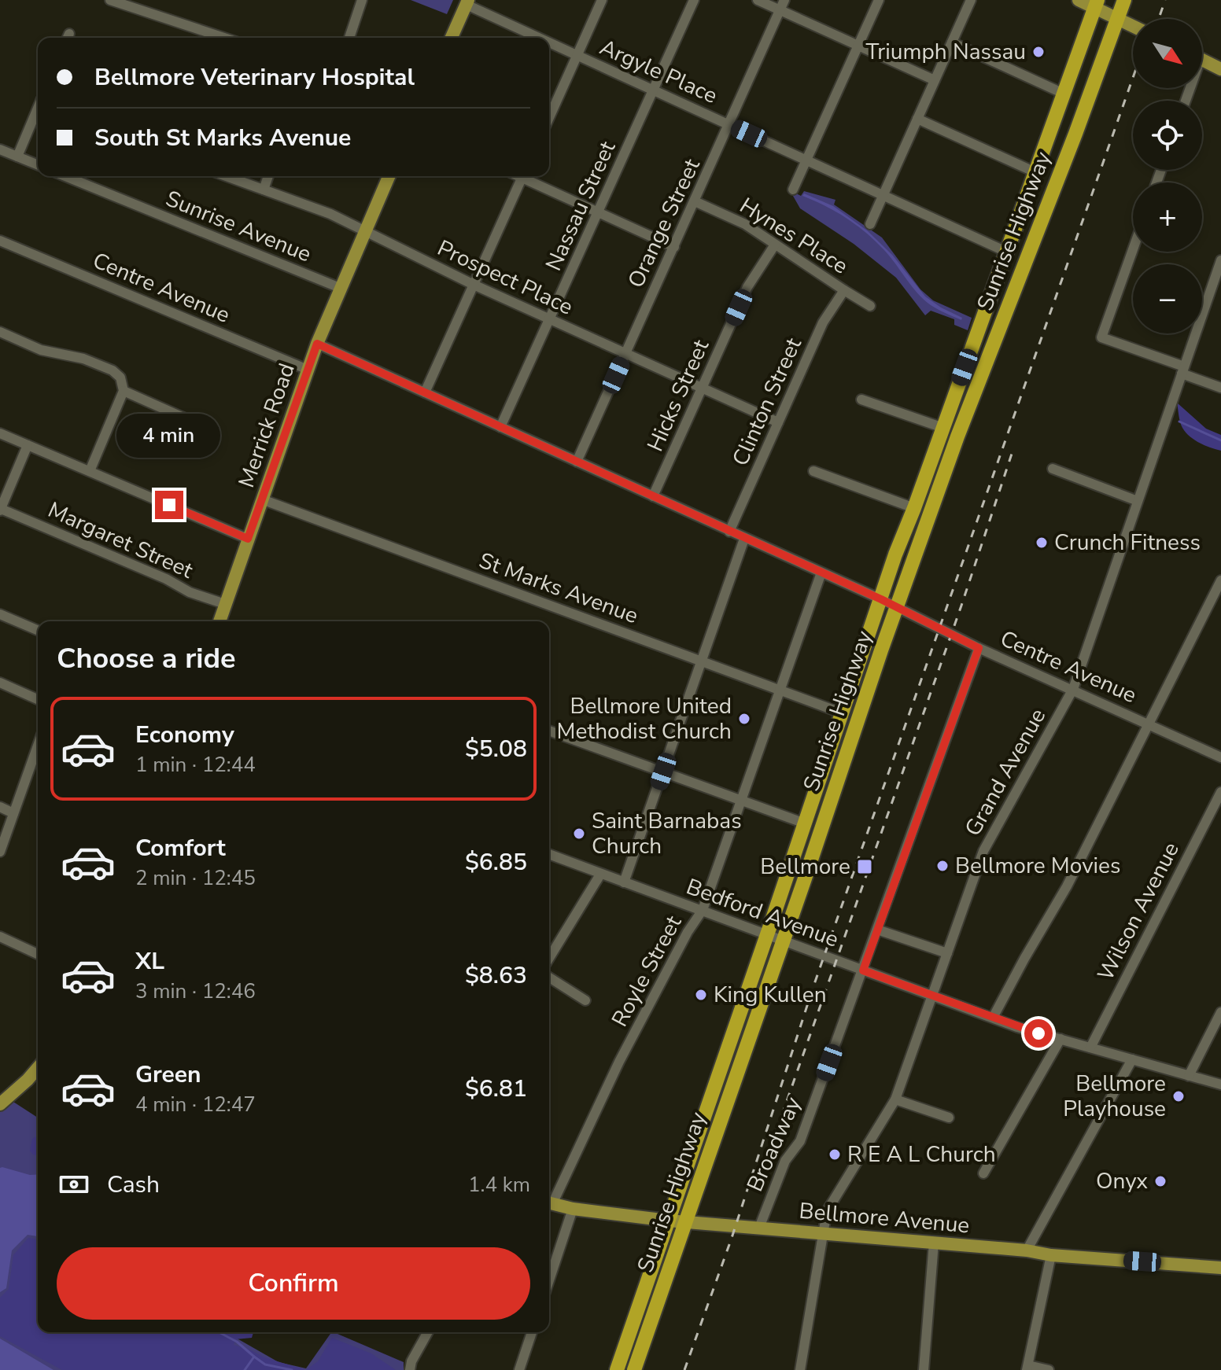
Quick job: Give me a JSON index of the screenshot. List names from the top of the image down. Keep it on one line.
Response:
{"streets":{"highway":["Sunrise Highway"],"main road":["Merrick Road","Bellmore Avenue"],"street":["Argyle Place","Nassau Street","Orange Street","Sunrise Avenue","Hynes Place","Prospect Place","Centre Avenue","Hicks Street","Clinton Street","Margaret Street","St Marks Avenue","Grand Avenue","Wilson Avenue","Bedford Avenue","Royle Street","Broadway"]},"crossings":[["Argyle Place","Nassau Street"],["Argyle Place","Orange Street"],["Argyle Place","Sunrise Highway"],["Nassau Street","Prospect Place"],["Nassau Street","Centre Avenue"],["Orange Street","Hynes Place"],["Orange Street","Prospect Place"],["Orange Street","Centre Avenue"],["Sunrise Avenue","Merrick Road"],["Sunrise Highway","Centre Avenue"],["Sunrise Highway","St Marks Avenue"],["Sunrise Highway","Bedford Avenue"],["Sunrise Highway","Bellmore Avenue"],["Hynes Place","Hicks Street"],["Hynes Place","Clinton Street"],["Prospect Place","Hicks Street"],["Prospect Place","Clinton Street"],["Prospect Place","Merrick Road"],["Centre Avenue","Hicks Street"],["Centre Avenue","Clinton Street"],["Centre Avenue","Merrick Road"],["Centre Avenue","Grand Avenue"],["Centre Avenue","Royle Street"],["Centre Avenue","Broadway"],["Merrick Road","Margaret Street"],["Merrick Road","St Marks Avenue"],["St Marks Avenue","Royle Street"],["Grand Avenue","Bedford Avenue"],["Grand Avenue","Bellmore Avenue"],["Wilson Avenue","Bedford Avenue"],["Bedford Avenue","Royle Street"],["Bedford Avenue","Broadway"],["Broadway","Bellmore Avenue"]],"places":{"other":["Triumph Nassau","Crunch Fitness","Bellmore United Methodist Church","Saint Barnabas Church","Bellmore Movies","King Kullen","Bellmore Playhouse","R E A L Church","Onyx"],"transit":["Bellmore"]},"north":"bottom right","page":{"map_buttons":["+","−"],"banner":["Bellmore Veterinary Hospital","South St Marks Avenue"],"bubble":"4 min","heading":"Choose a ride","list":[{"name":"Economy","note":"1 min · 12:44","value":"$5.08"},{"name":"Comfort","note":"2 min · 12:45","value":"$6.85"},{"name":"XL","note":"3 min · 12:46","value":"$8.63"},{"name":"Green","note":"4 min · 12:47","value":"$6.81"}],"pay":["Cash","1.4 km"],"buttons":"Confirm"}}
